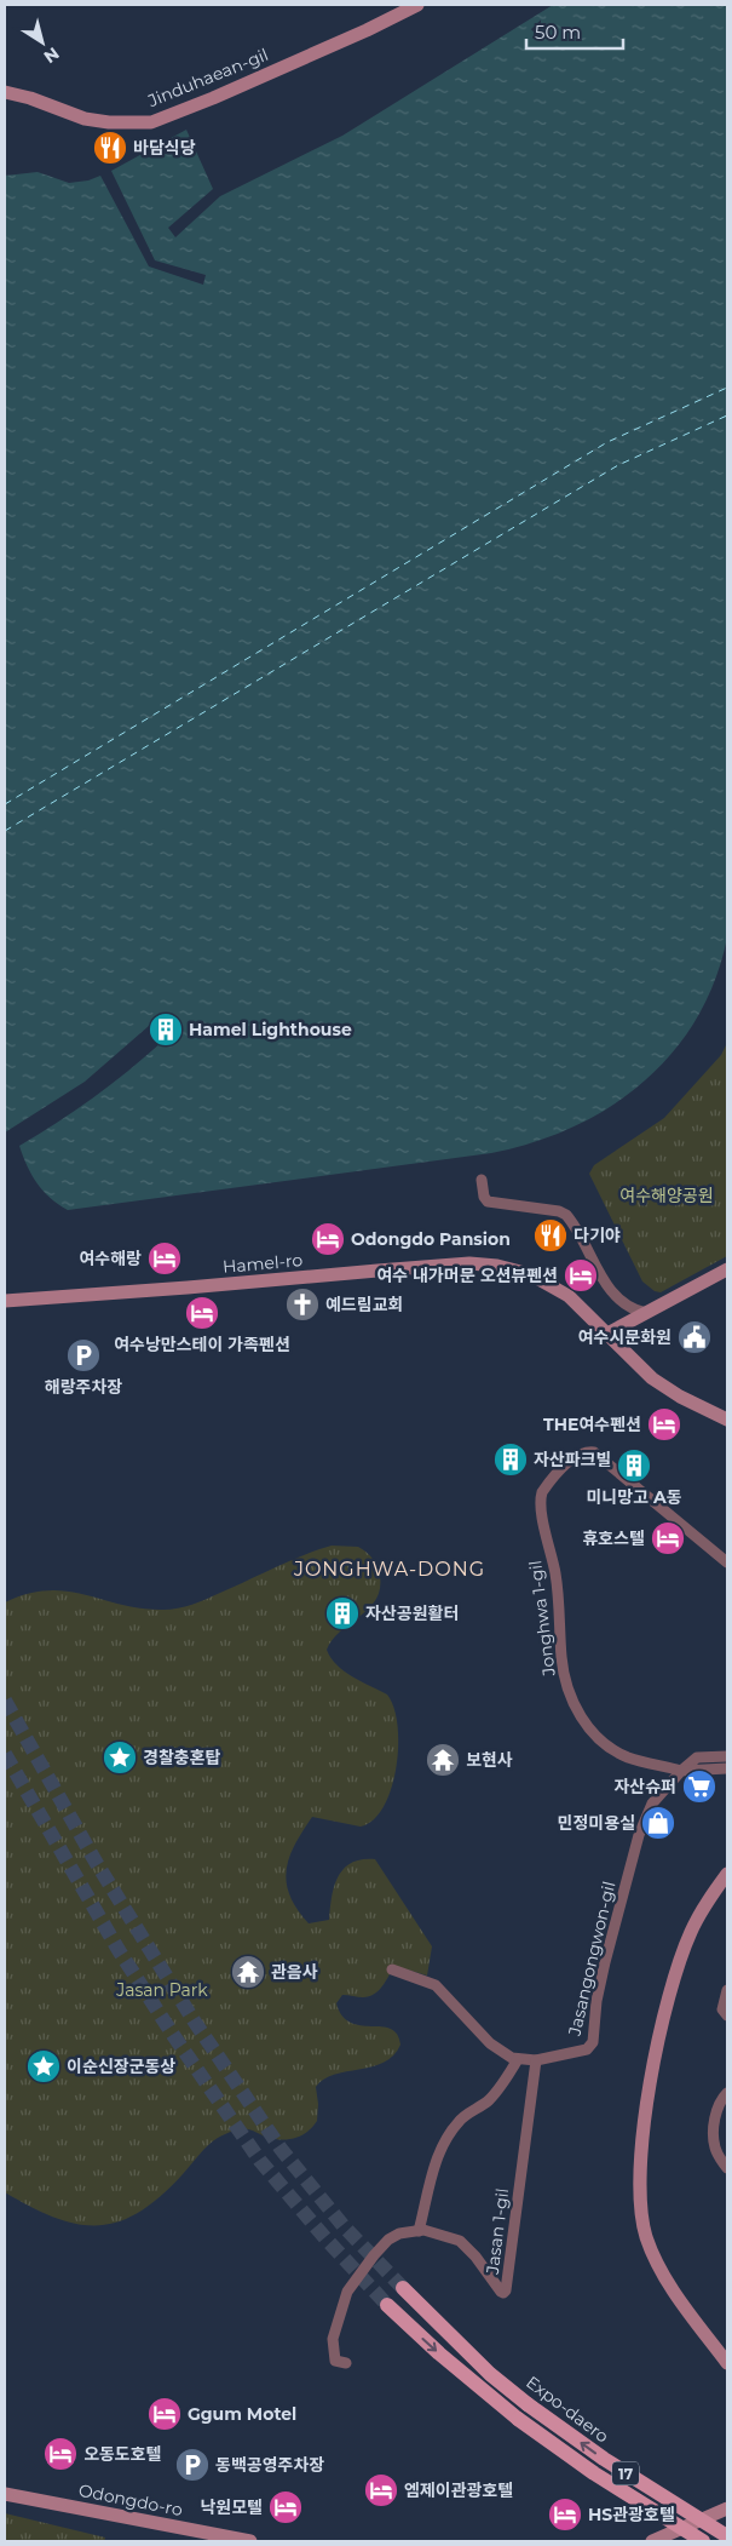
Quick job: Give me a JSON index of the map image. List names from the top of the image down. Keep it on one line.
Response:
{"streets":{"main road":["Expo-daero","17"],"street":["Jinduhaean-gil","Hamel-ro","Jonghwa 1-gil","Jasangongwon-gil","Jasan 1-gil","Odongdo-ro"]},"crossings":[["Jonghwa 1-gil","Jasangongwon-gil"],["Jasangongwon-gil","Jasan 1-gil"]],"districts":["JONGHWA-DONG"],"parks":["여수해양공원","Jasan Park"],"places":{"restaurant":["바담식당","다기야"],"building":["Hamel Lighthouse","자산파크빌","미니망고 A동","자산공원활터"],"hotel":["Odongdo Pansion","여수해랑","여수 내가머문 오션뷰펜션","여수낭만스테이 가족펜션","THE여수펜션","휴호스텔","Ggum Motel","오동도호텔","엠제이관광호텔","낙원모텔","HS관광호텔"],"church":["예드림교회"],"public building":["여수시문화원"],"parking":["해랑주차장","동백공영주차장"],"place":["경찰충혼탑","이순신장군동상"],"temple":["보현사","관음사"],"supermarket":["자산슈퍼"],"shop":["민정미용실"]},"scale_bar":"50 m","north":"bottom right"}
